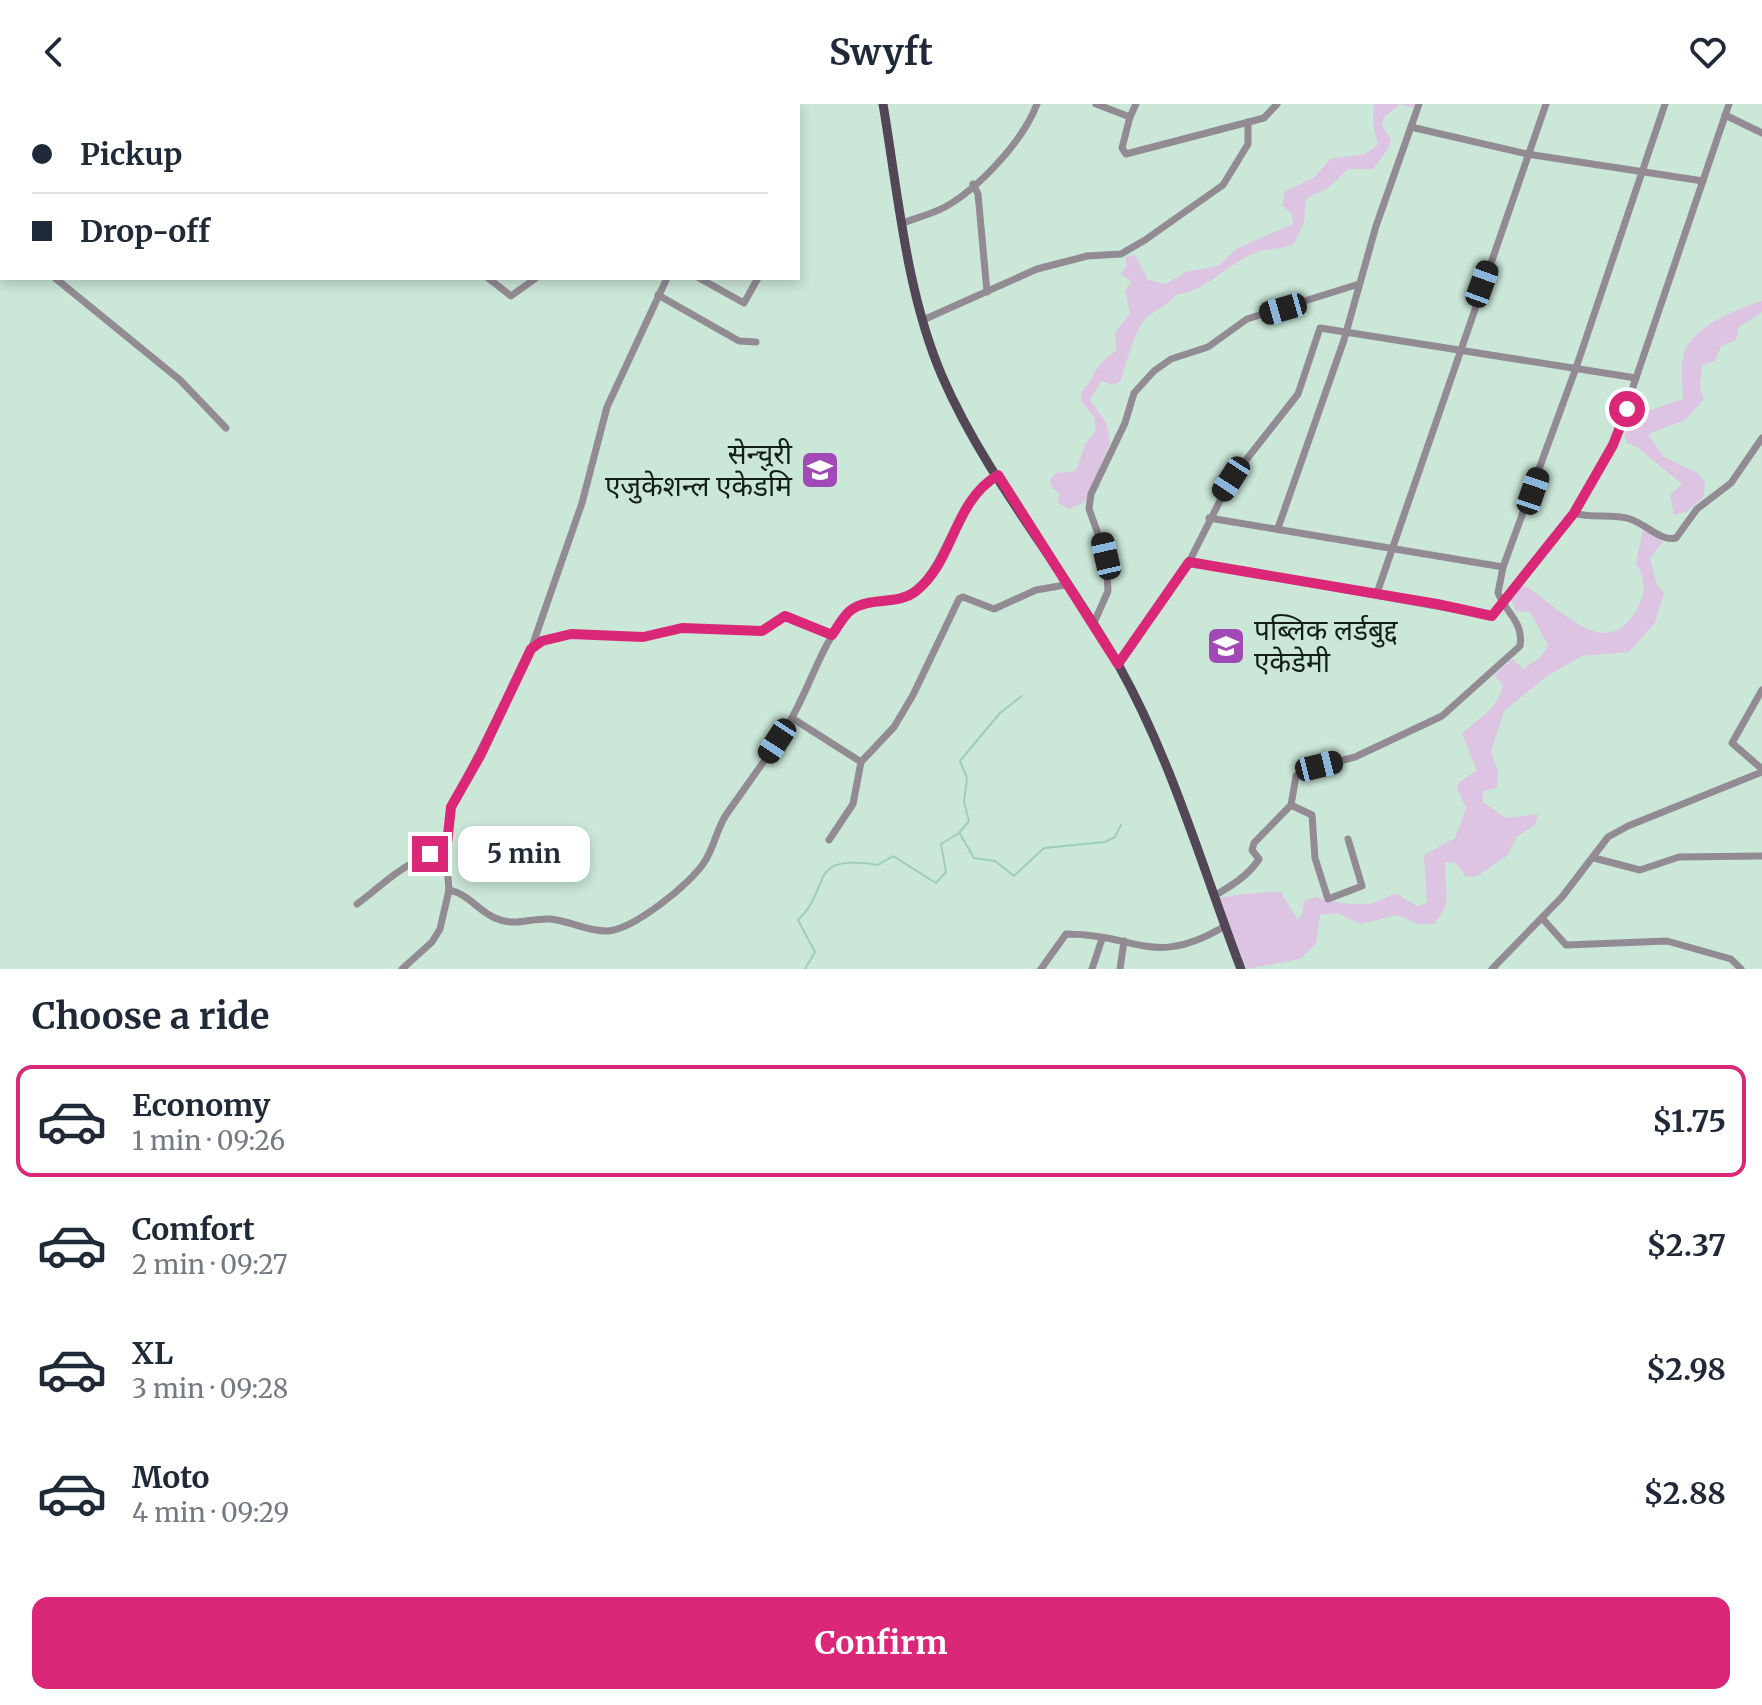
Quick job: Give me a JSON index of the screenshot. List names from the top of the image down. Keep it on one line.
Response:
{"places":{"school or university":["सेन्चुरी एजुकेशन्ल एकेडमि","पब्लिक लर्डबुद्द एकेडेमी"]},"page":{"header":"Swyft","banner":["Pickup","Drop-off"],"bubble":"5 min","heading":"Choose a ride","list":[{"name":"Economy","note":"1 min · 09:26","value":"$1.75"},{"name":"Comfort","note":"2 min · 09:27","value":"$2.37"},{"name":"XL","note":"3 min · 09:28","value":"$2.98"},{"name":"Moto","note":"4 min · 09:29","value":"$2.88"}],"buttons":"Confirm"}}
